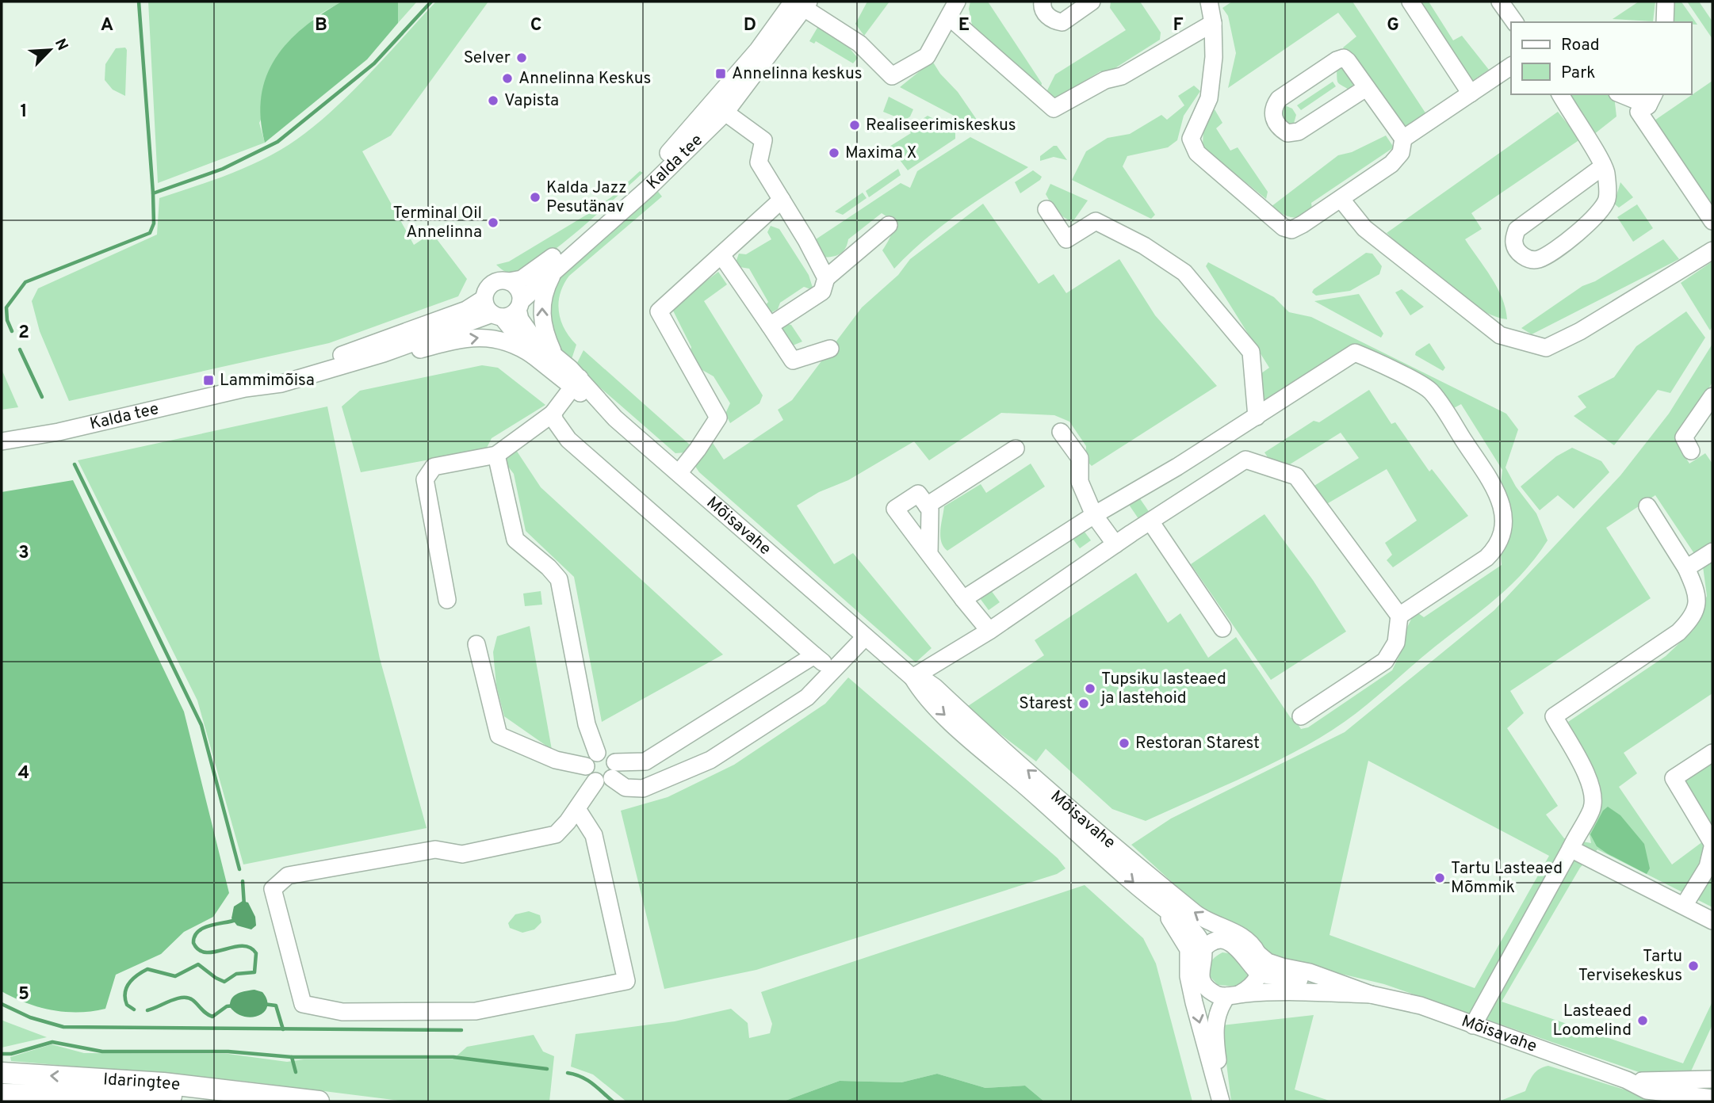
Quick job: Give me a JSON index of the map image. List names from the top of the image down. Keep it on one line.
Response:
{"streets":{"main road":["Idaringtee"],"street":["Kalda tee","Mõisavahe"]},"crossings":[["Kalda tee","Mõisavahe"]],"places":{"other":["Selver","Annelinna Keskus","Vapista","Realiseerimiskeskus","Maxima X","Kalda Jazz Pesutänav","Terminal Oil Annelinna","Tupsiku lasteaed ja lastehoid","Starest","Restoran Starest","Tartu Lasteaed Mõmmik","Tartu Tervisekeskus","Lasteaed Loomelind"],"transit":["Annelinna keskus","Lammimõisa"]},"legend":["Road","Park"],"north":"top right","grid":{"columns":["A","B","C","D","E","F","G"],"rows":["1","2","3","4","5"]}}
